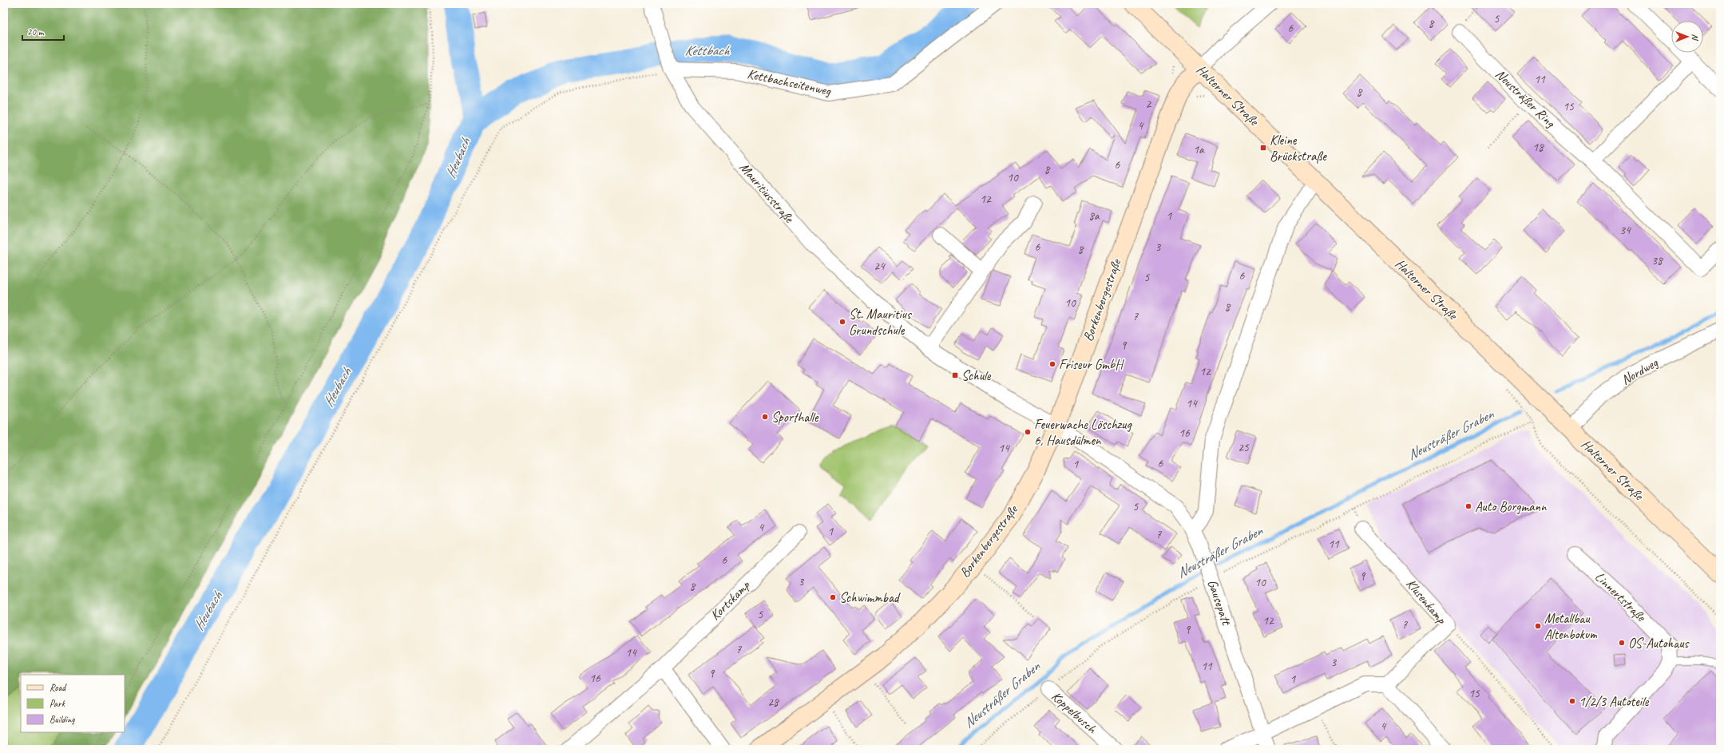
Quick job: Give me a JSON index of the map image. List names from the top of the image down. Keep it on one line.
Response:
{"streets":{"street":["Kettbachseitenweg","Halterner Straße","Neusträßer Ring","Mauritiusstraße","Borkenbergestraße","Nordweg","Linnertstraße","Kortskamp","Klusenkamp","Gausepatt","Koppelbusch"]},"crossings":[["Kettbachseitenweg","Mauritiusstraße"],["Halterner Straße","Borkenbergestraße"],["Halterner Straße","Nordweg"],["Mauritiusstraße","Borkenbergestraße"],["Mauritiusstraße","Gausepatt"],["Borkenbergestraße","Gausepatt"]],"water":["Kettbach","Heubach","Neusträßer Graben"],"places":{"transit":["Kleine Brückstraße","Schule"],"other":["St. Mauritius Grundschule","Friseur GmbH","Sporthalle","Feuerwache Löschzug 6, Hausdülmen","Auto Borgmann","Schwimmbad","Metallbau Altenbokum","OS-Autohaus","1/2/3 Autoteile"]},"house_numbers":["5","8","6","11","8","2","15","4","18","1a","6","8","10","12","8a","1","34","6","3","8","38","24","6","5","10","8","7","9","12","14","16","25","14","6","1","5","4","1","7","11","6","9","3","10","8","5","12","7","9","7","14","3","11","9","16","1","15","28","4"],"legend":["Road","Park","Building"],"scale_bar":"20 m","north":"right"}
